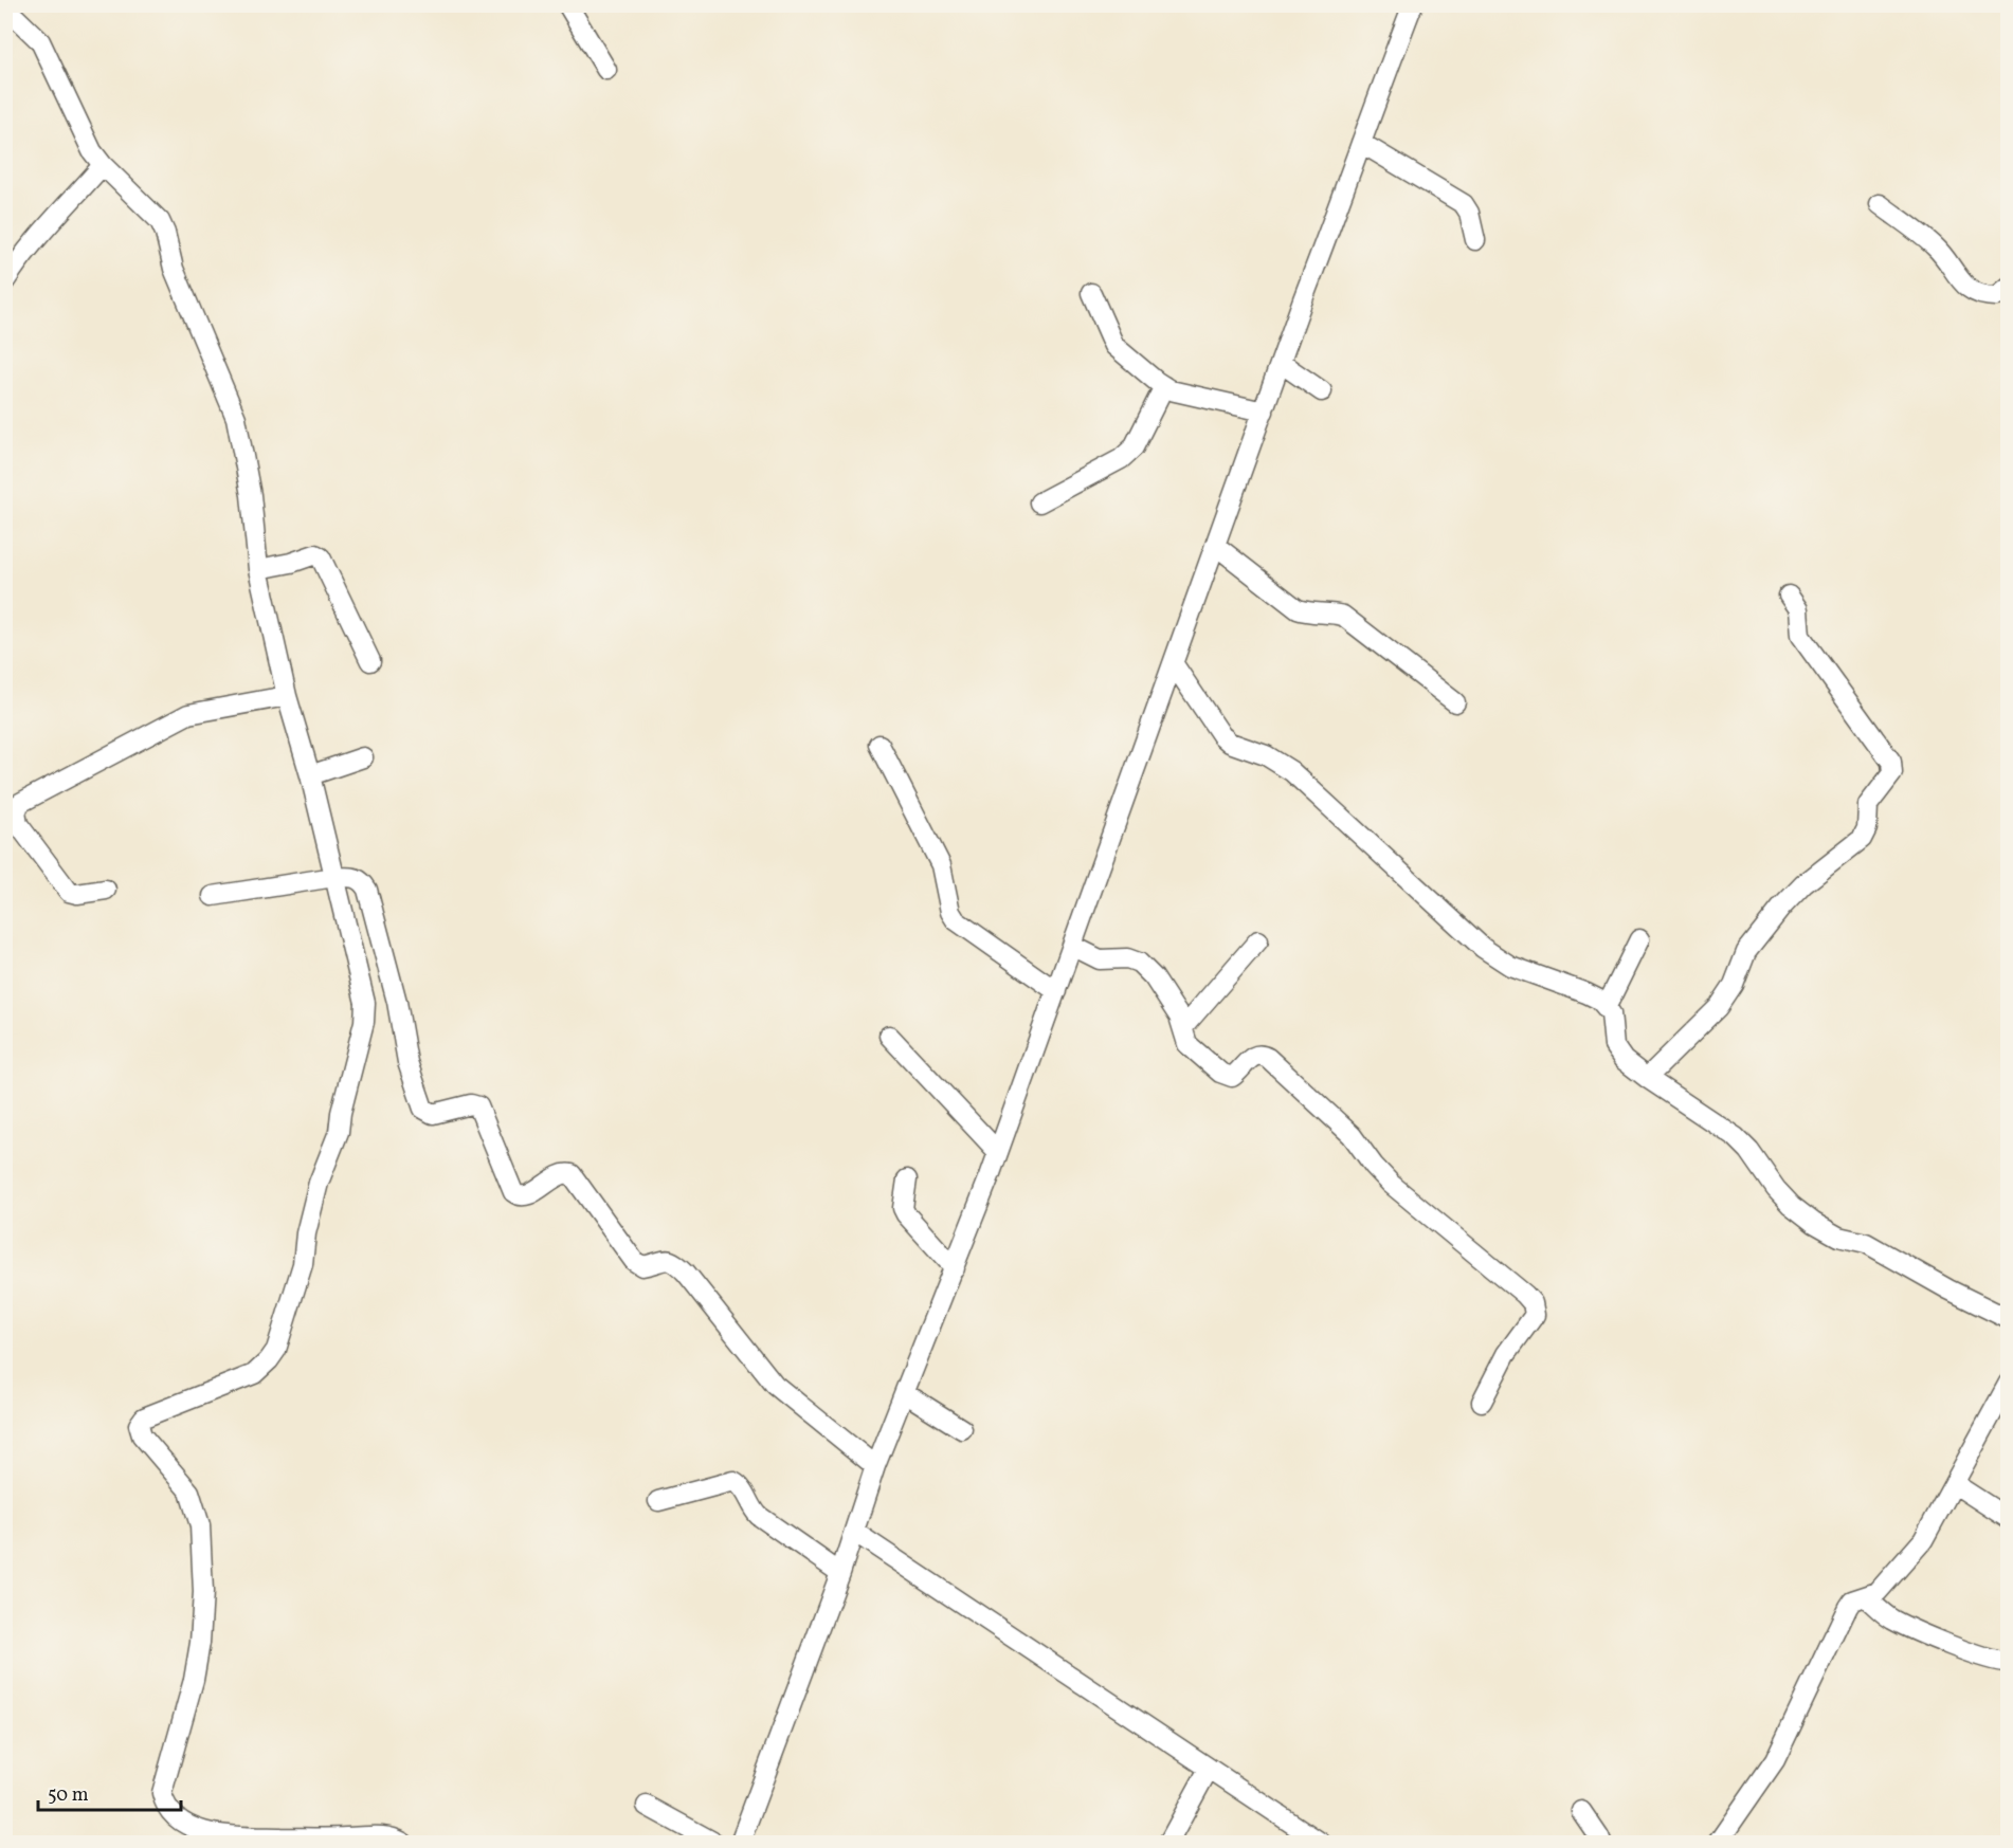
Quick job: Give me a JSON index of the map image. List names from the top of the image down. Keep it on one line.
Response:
{"scale_bar":"50 m"}
